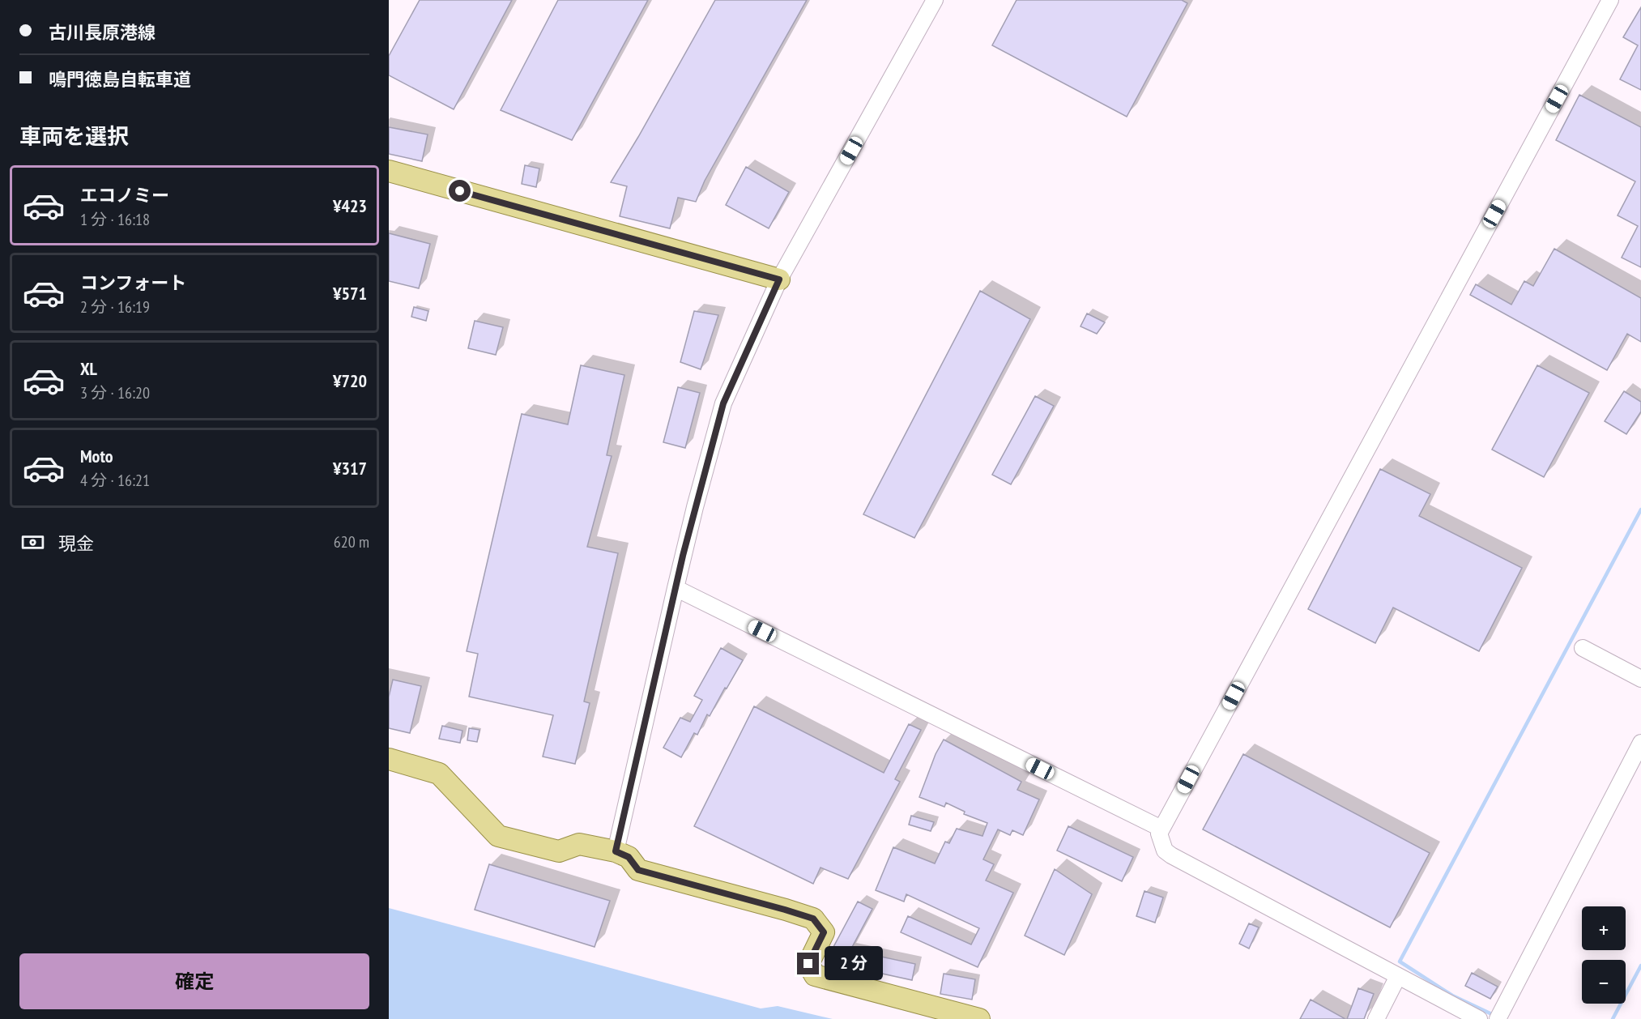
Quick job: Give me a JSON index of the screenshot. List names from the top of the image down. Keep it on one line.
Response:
{"page":{"banner":["古川長原港線","鳴門徳島自転車道"],"heading":"車両を選択","list":[{"name":"エコノミー","note":"1 分 · 16:18","value":"¥423"},{"name":"コンフォート","note":"2 分 · 16:19","value":"¥571"},{"name":"XL","note":"3 分 · 16:20","value":"¥720"},{"name":"Moto","note":"4 分 · 16:21","value":"¥317"}],"pay":["現金","620 m"],"map_buttons":["+","−"],"buttons":"確定","bubble":"2 分"}}
